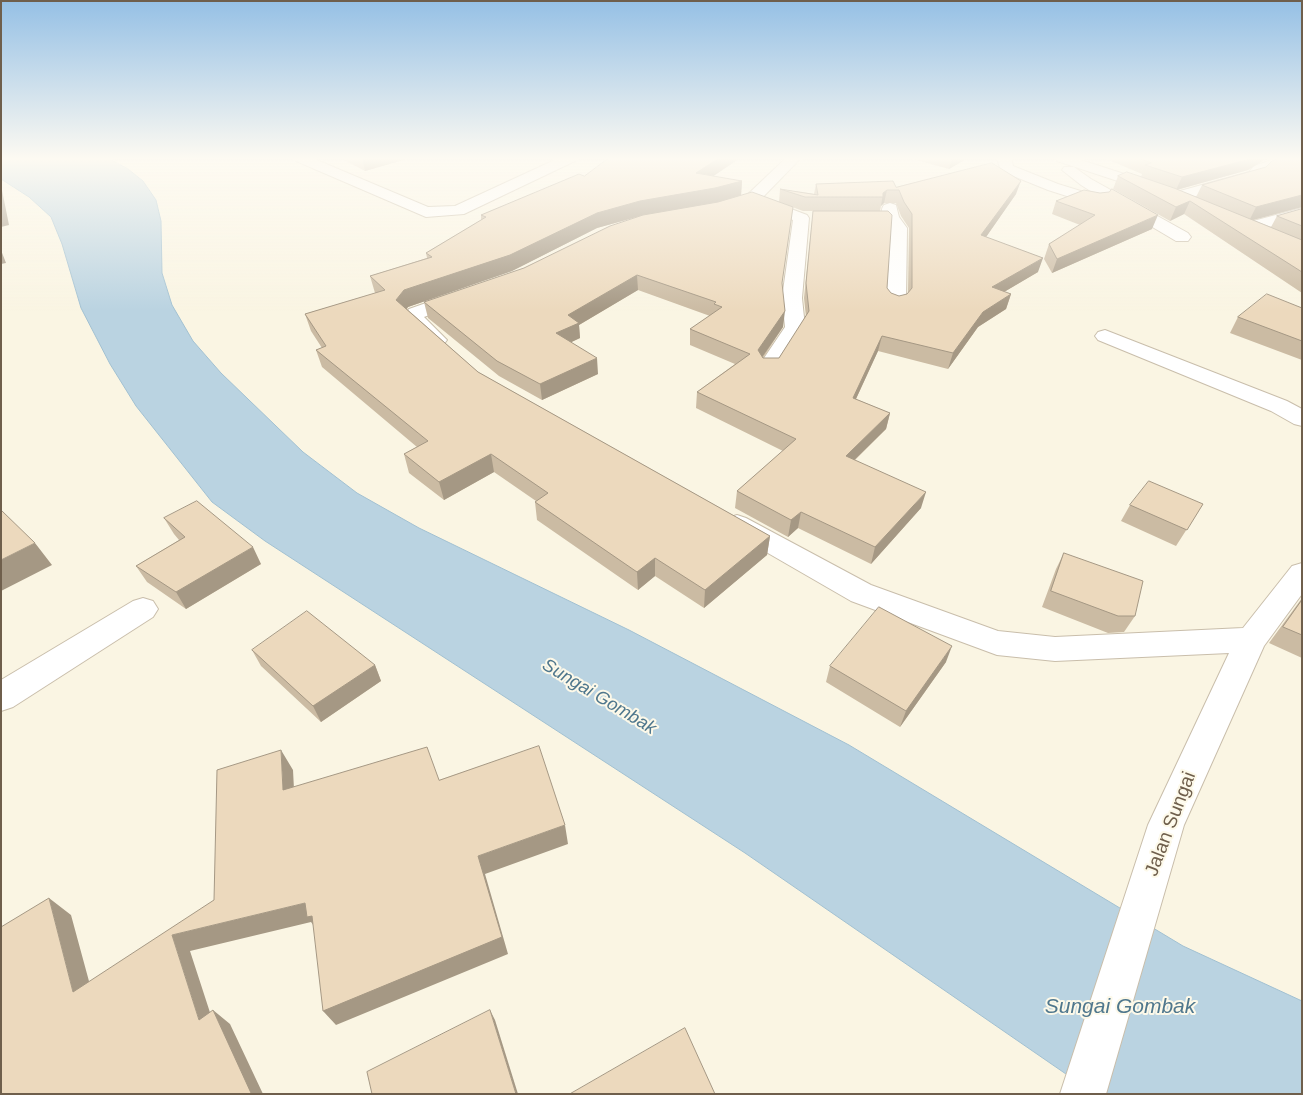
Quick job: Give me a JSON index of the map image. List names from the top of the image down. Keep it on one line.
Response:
{"streets":{"street":["Jalan Sungai"]},"water":["Sungai Gombak"]}
